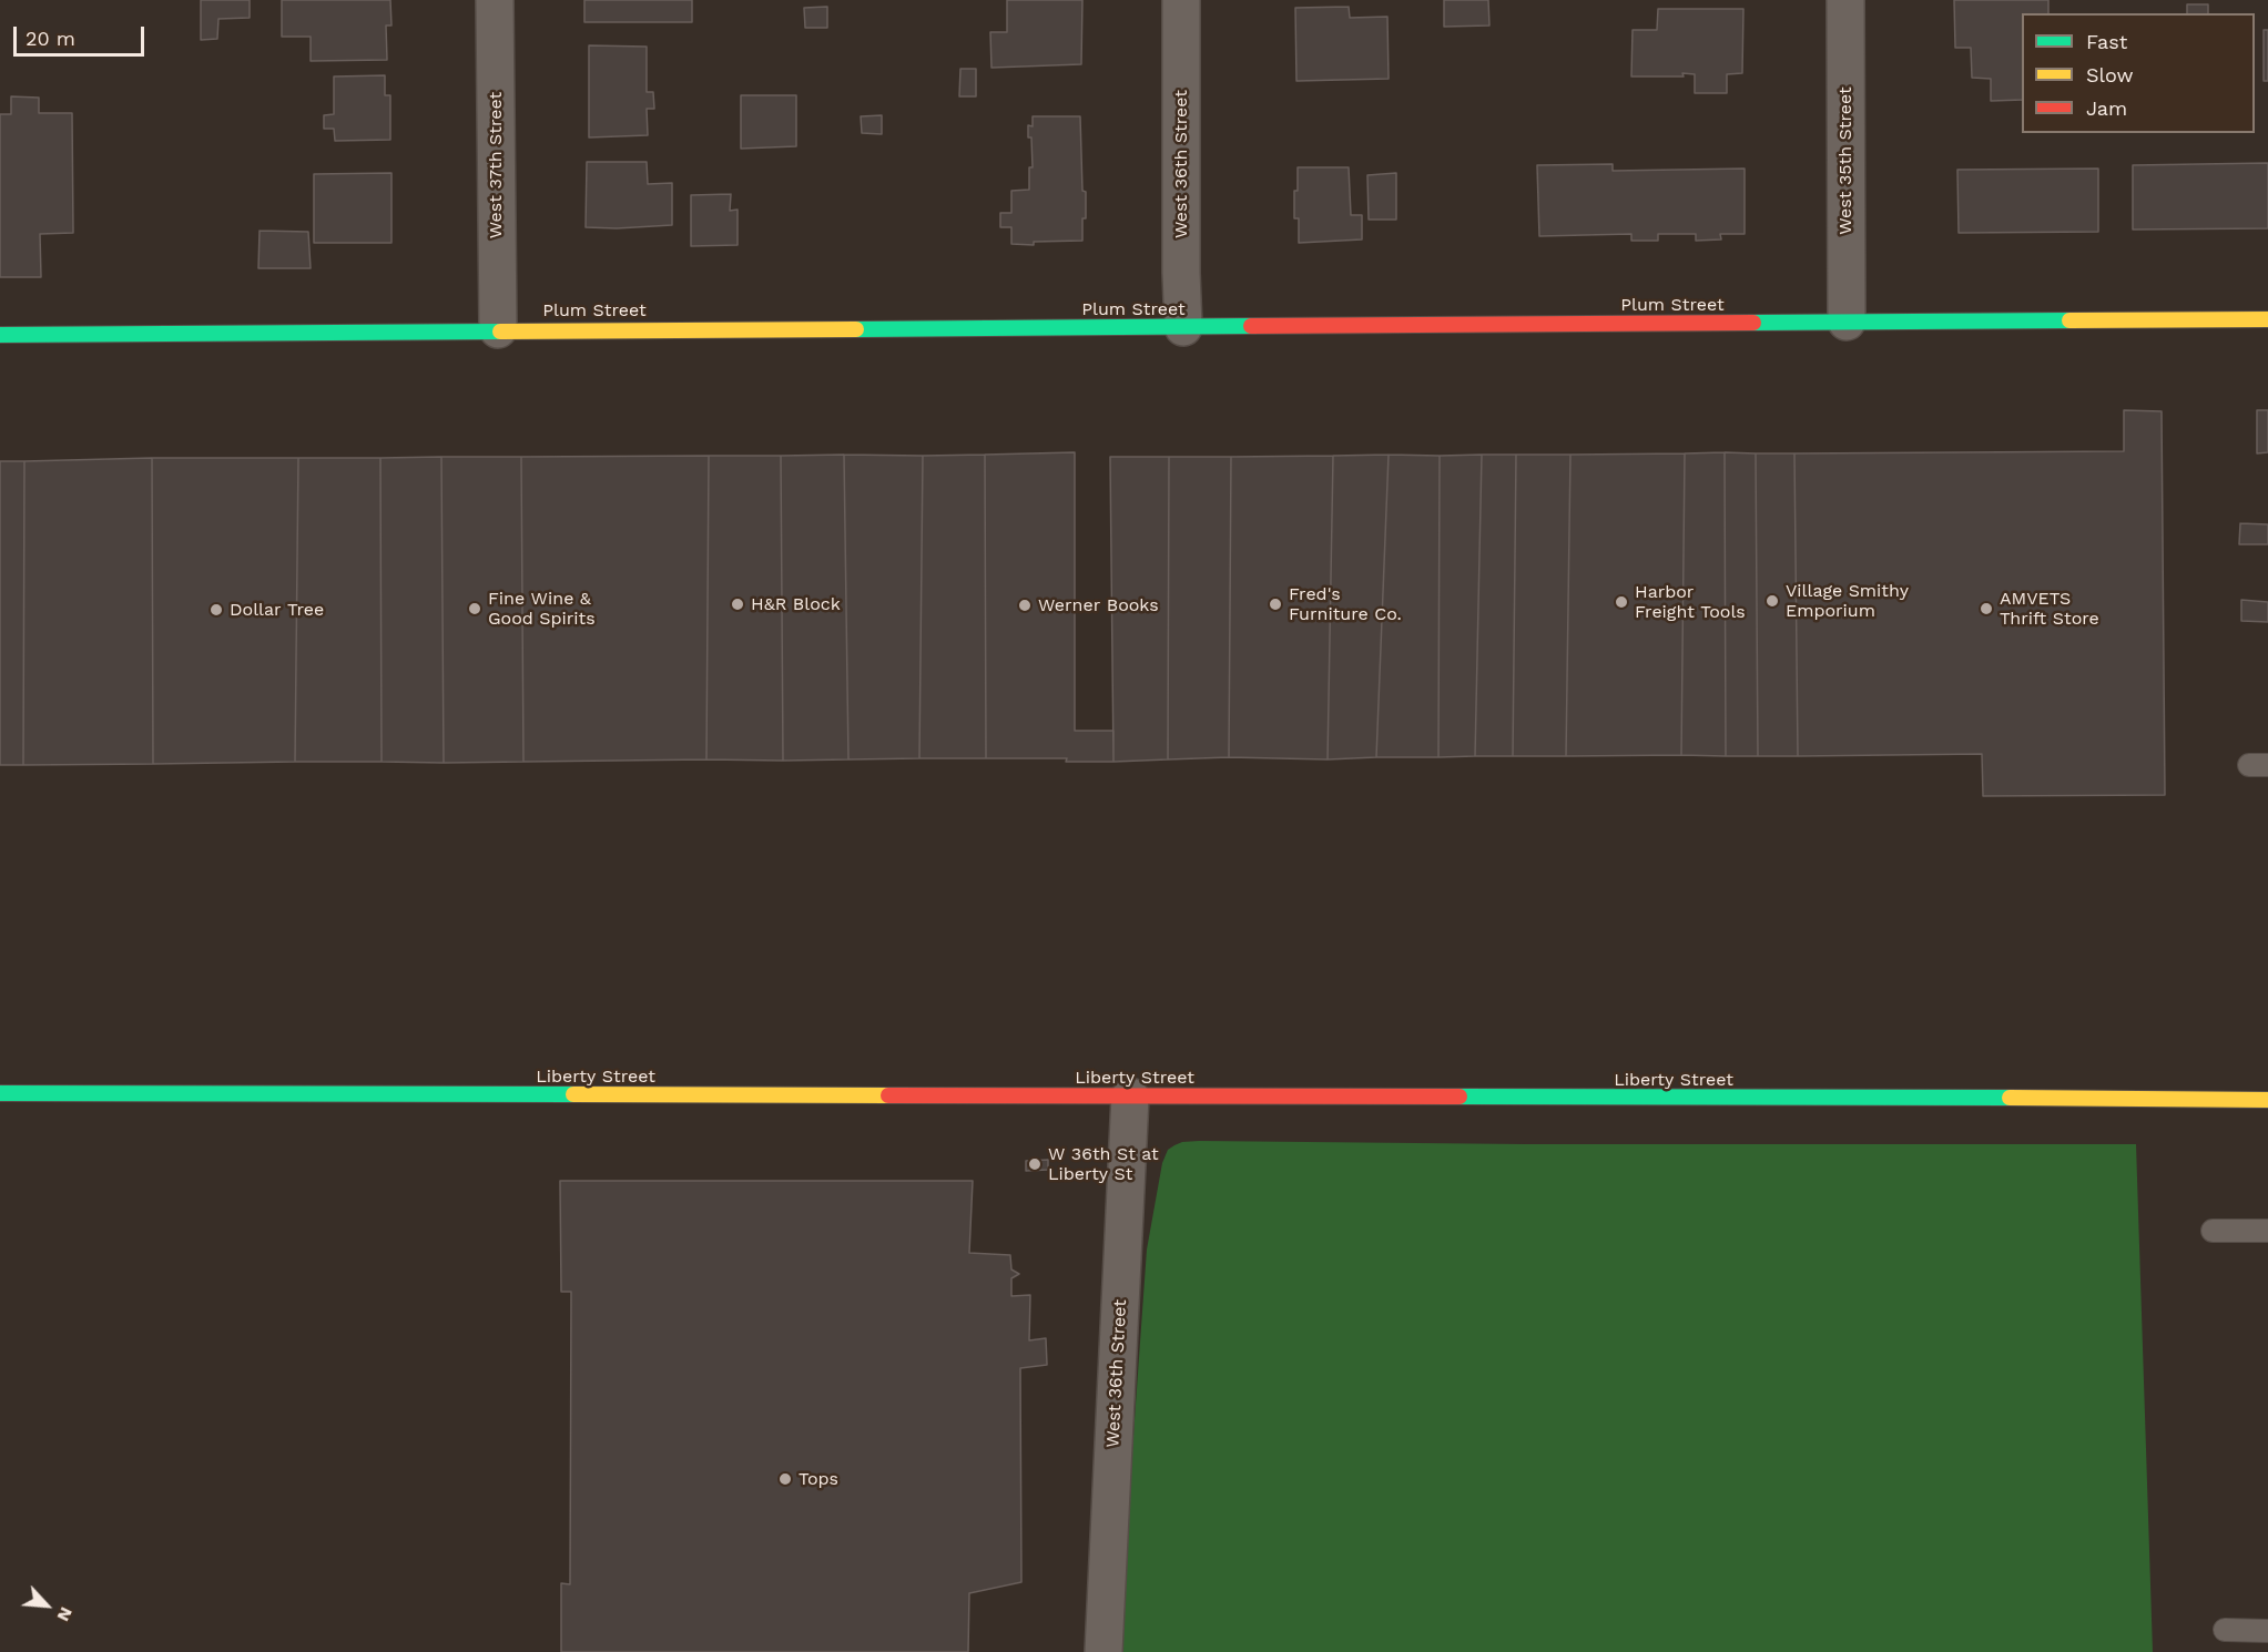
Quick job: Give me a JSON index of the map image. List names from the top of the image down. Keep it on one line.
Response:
{"streets":{"street":["West 35th Street","West 36th Street","West 37th Street","Plum Street","Liberty Street"]},"crossings":[["West 35th Street","Plum Street"],["West 36th Street","Plum Street"],["West 36th Street","Liberty Street"],["West 37th Street","Plum Street"]],"places":["Village Smithy Emporium","Harbor Freight Tools","H&R Block","Fred's Furniture Co.","Werner Books","Fine Wine & Good Spirits","AMVETS Thrift Store","Dollar Tree","W 36th St at Liberty St","Tops"],"legend":["Fast","Slow","Jam"],"scale_bar":"20 m","north":"bottom right"}
